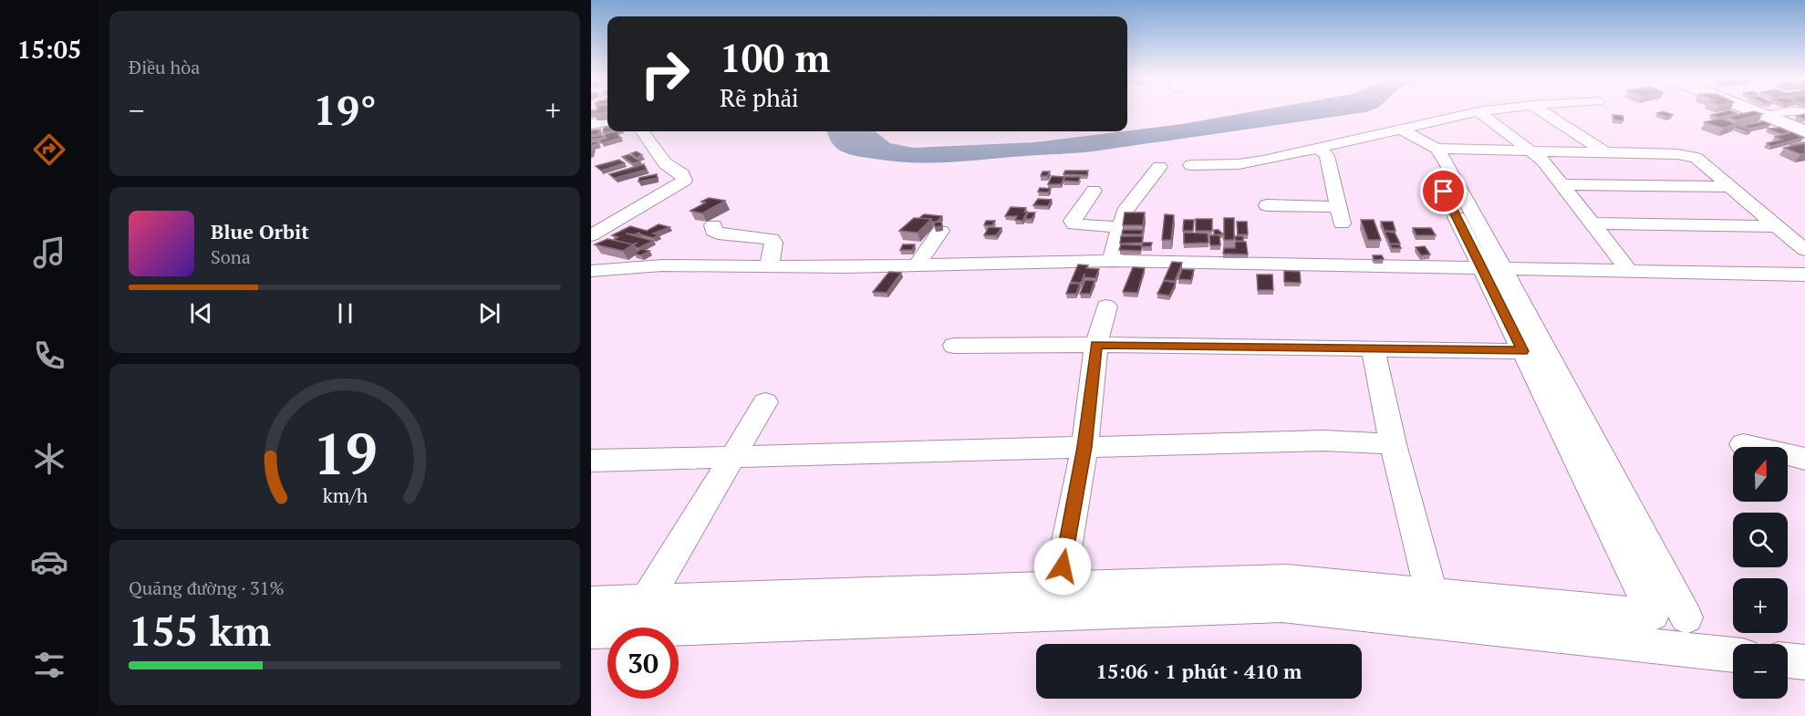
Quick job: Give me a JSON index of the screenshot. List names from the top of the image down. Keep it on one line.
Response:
{"north":"top","page":{"tabs":"15:05","tile":["Điều hòa",["Quãng đường · 31%","155 km"]],"turn":["100 m","Rẽ phải"],"heat":["−","19°","+"],"song":["Blue Orbit","Sona"],"map_buttons":["+","−"],"limit":"30","trip":"15:06 · 1 phút · 410 m","gauge":["19","km/h"]}}
